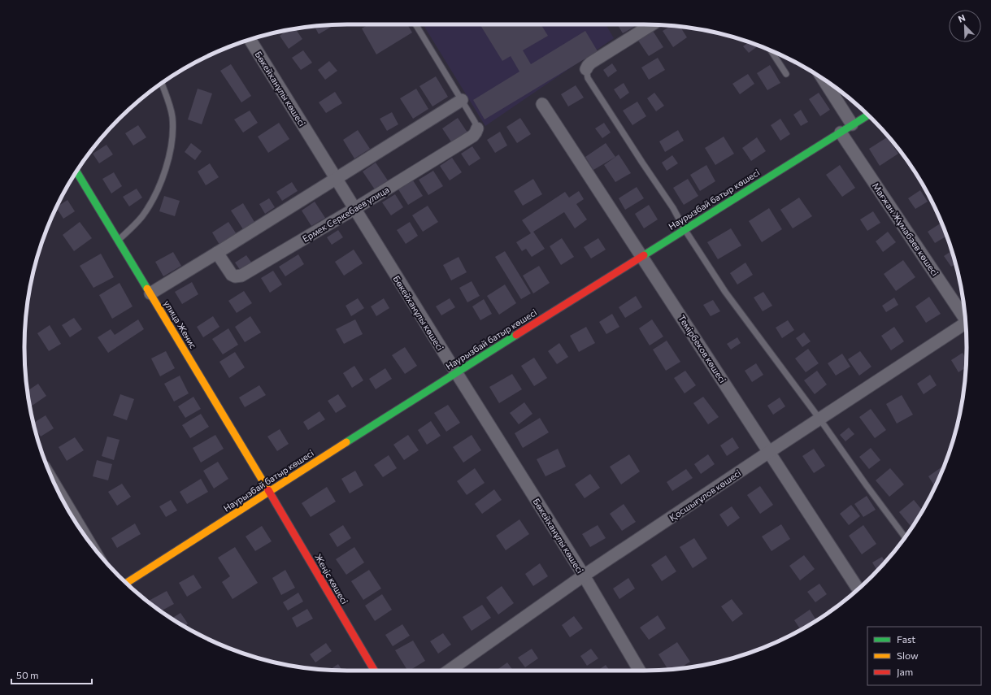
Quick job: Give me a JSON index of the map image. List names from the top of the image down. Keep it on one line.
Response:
{"streets":{"street":["Бөкейханұлы көшесі","Наурызбай батыр көшесі","Ермек Серкебаев улица","Мағжан Жұмабаев көшесі","улица Женис","Темірбеков көшесі","Қосшығұлов көшесі","Жеңіс көшесі"]},"crossings":[["Бөкейханұлы көшесі","Наурызбай батыр көшесі"],["Бөкейханұлы көшесі","Ермек Серкебаев улица"],["Бөкейханұлы көшесі","Қосшығұлов көшесі"],["Наурызбай батыр көшесі","Мағжан Жұмабаев көшесі"],["Наурызбай батыр көшесі","улица Женис"],["Наурызбай батыр көшесі","Темірбеков көшесі"],["Наурызбай батыр көшесі","Жеңіс көшесі"],["улица Женис","Жеңіс көшесі"],["Темірбеков көшесі","Қосшығұлов көшесі"]],"legend":["Fast","Slow","Jam"],"scale_bar":"50 m","north":"top left"}
